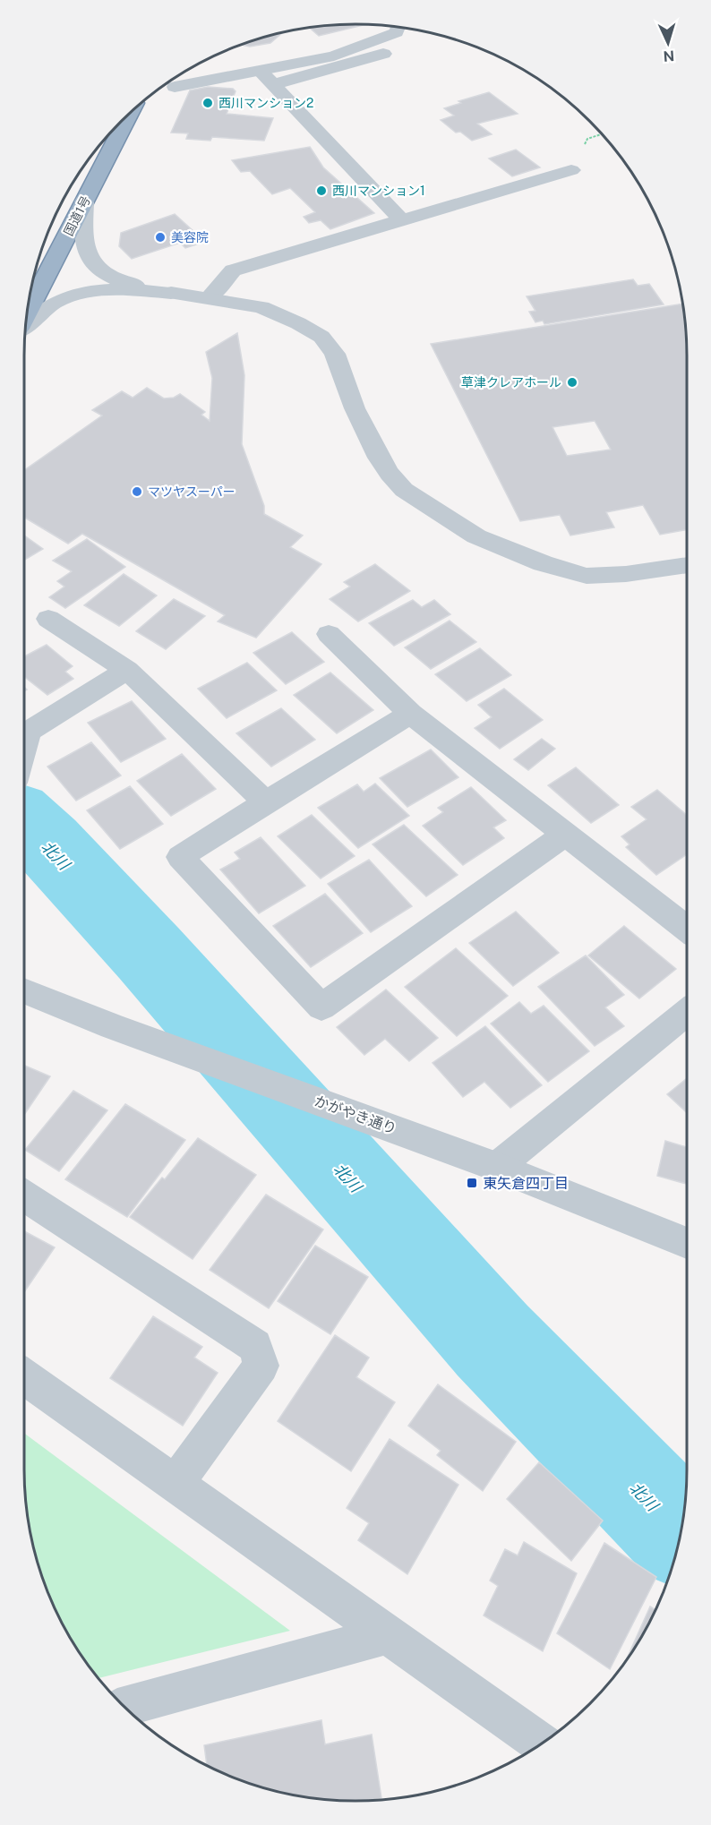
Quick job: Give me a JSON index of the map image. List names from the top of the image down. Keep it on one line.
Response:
{"streets":{"highway":["国道1号"],"street":["かがやき通り"]},"water":["北川"],"places":{"other":["西川マンション2","西川マンション1","美容院","草津クレアホール","マツヤスーパー"],"transit":["東矢倉四丁目"]},"north":"bottom"}
